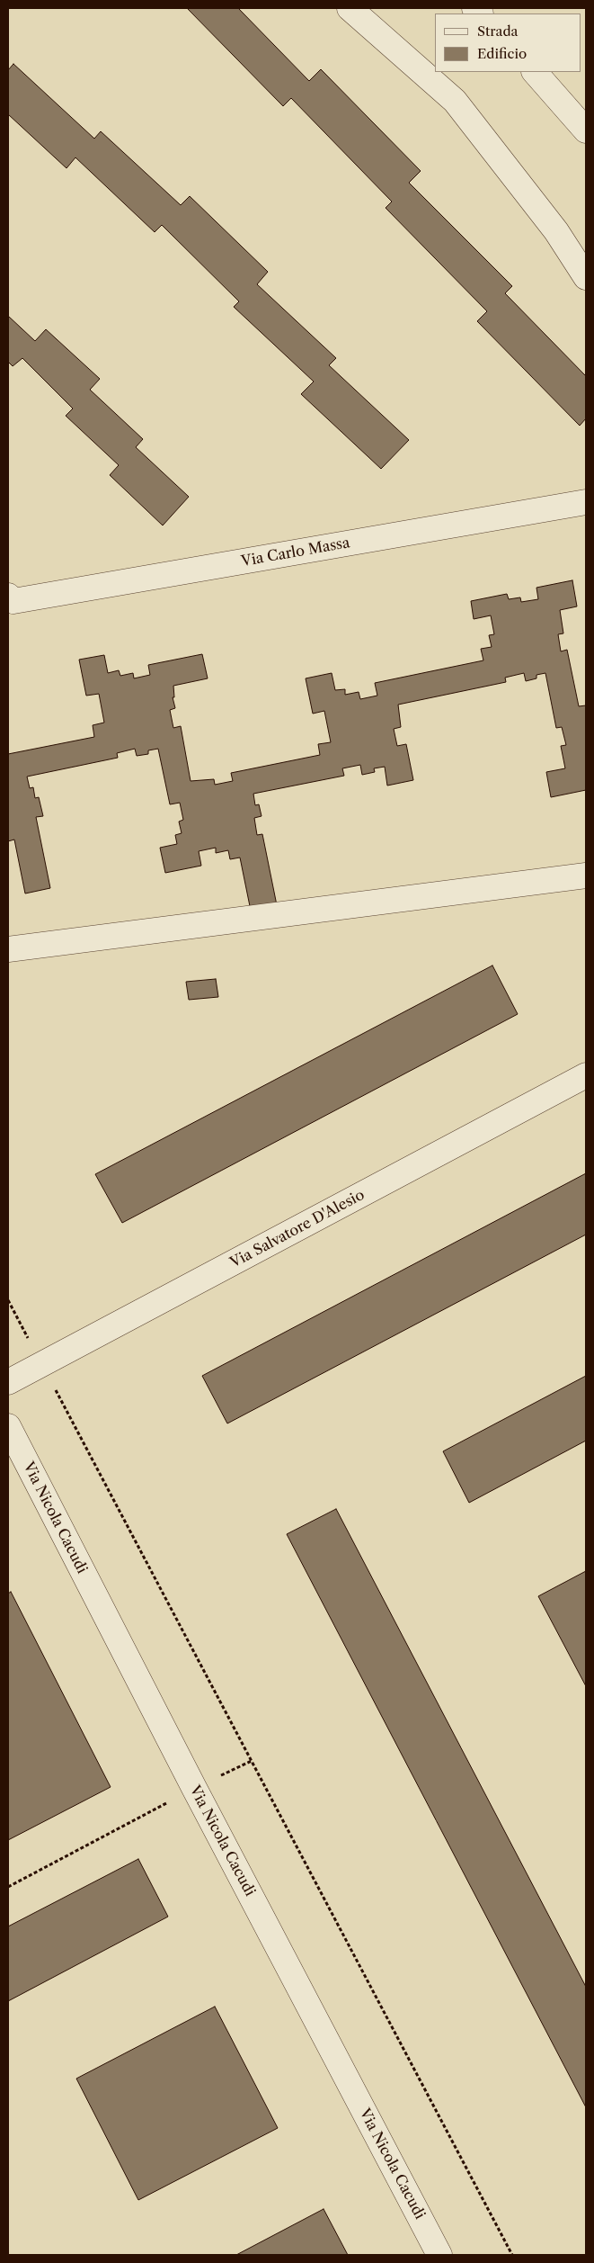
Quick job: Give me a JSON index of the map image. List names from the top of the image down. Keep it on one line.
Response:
{"streets":{"street":["Via Carlo Massa","Via Salvatore D'Alesio","Via Nicola Cacudi"]},"legend":["Strada","Edificio"]}
